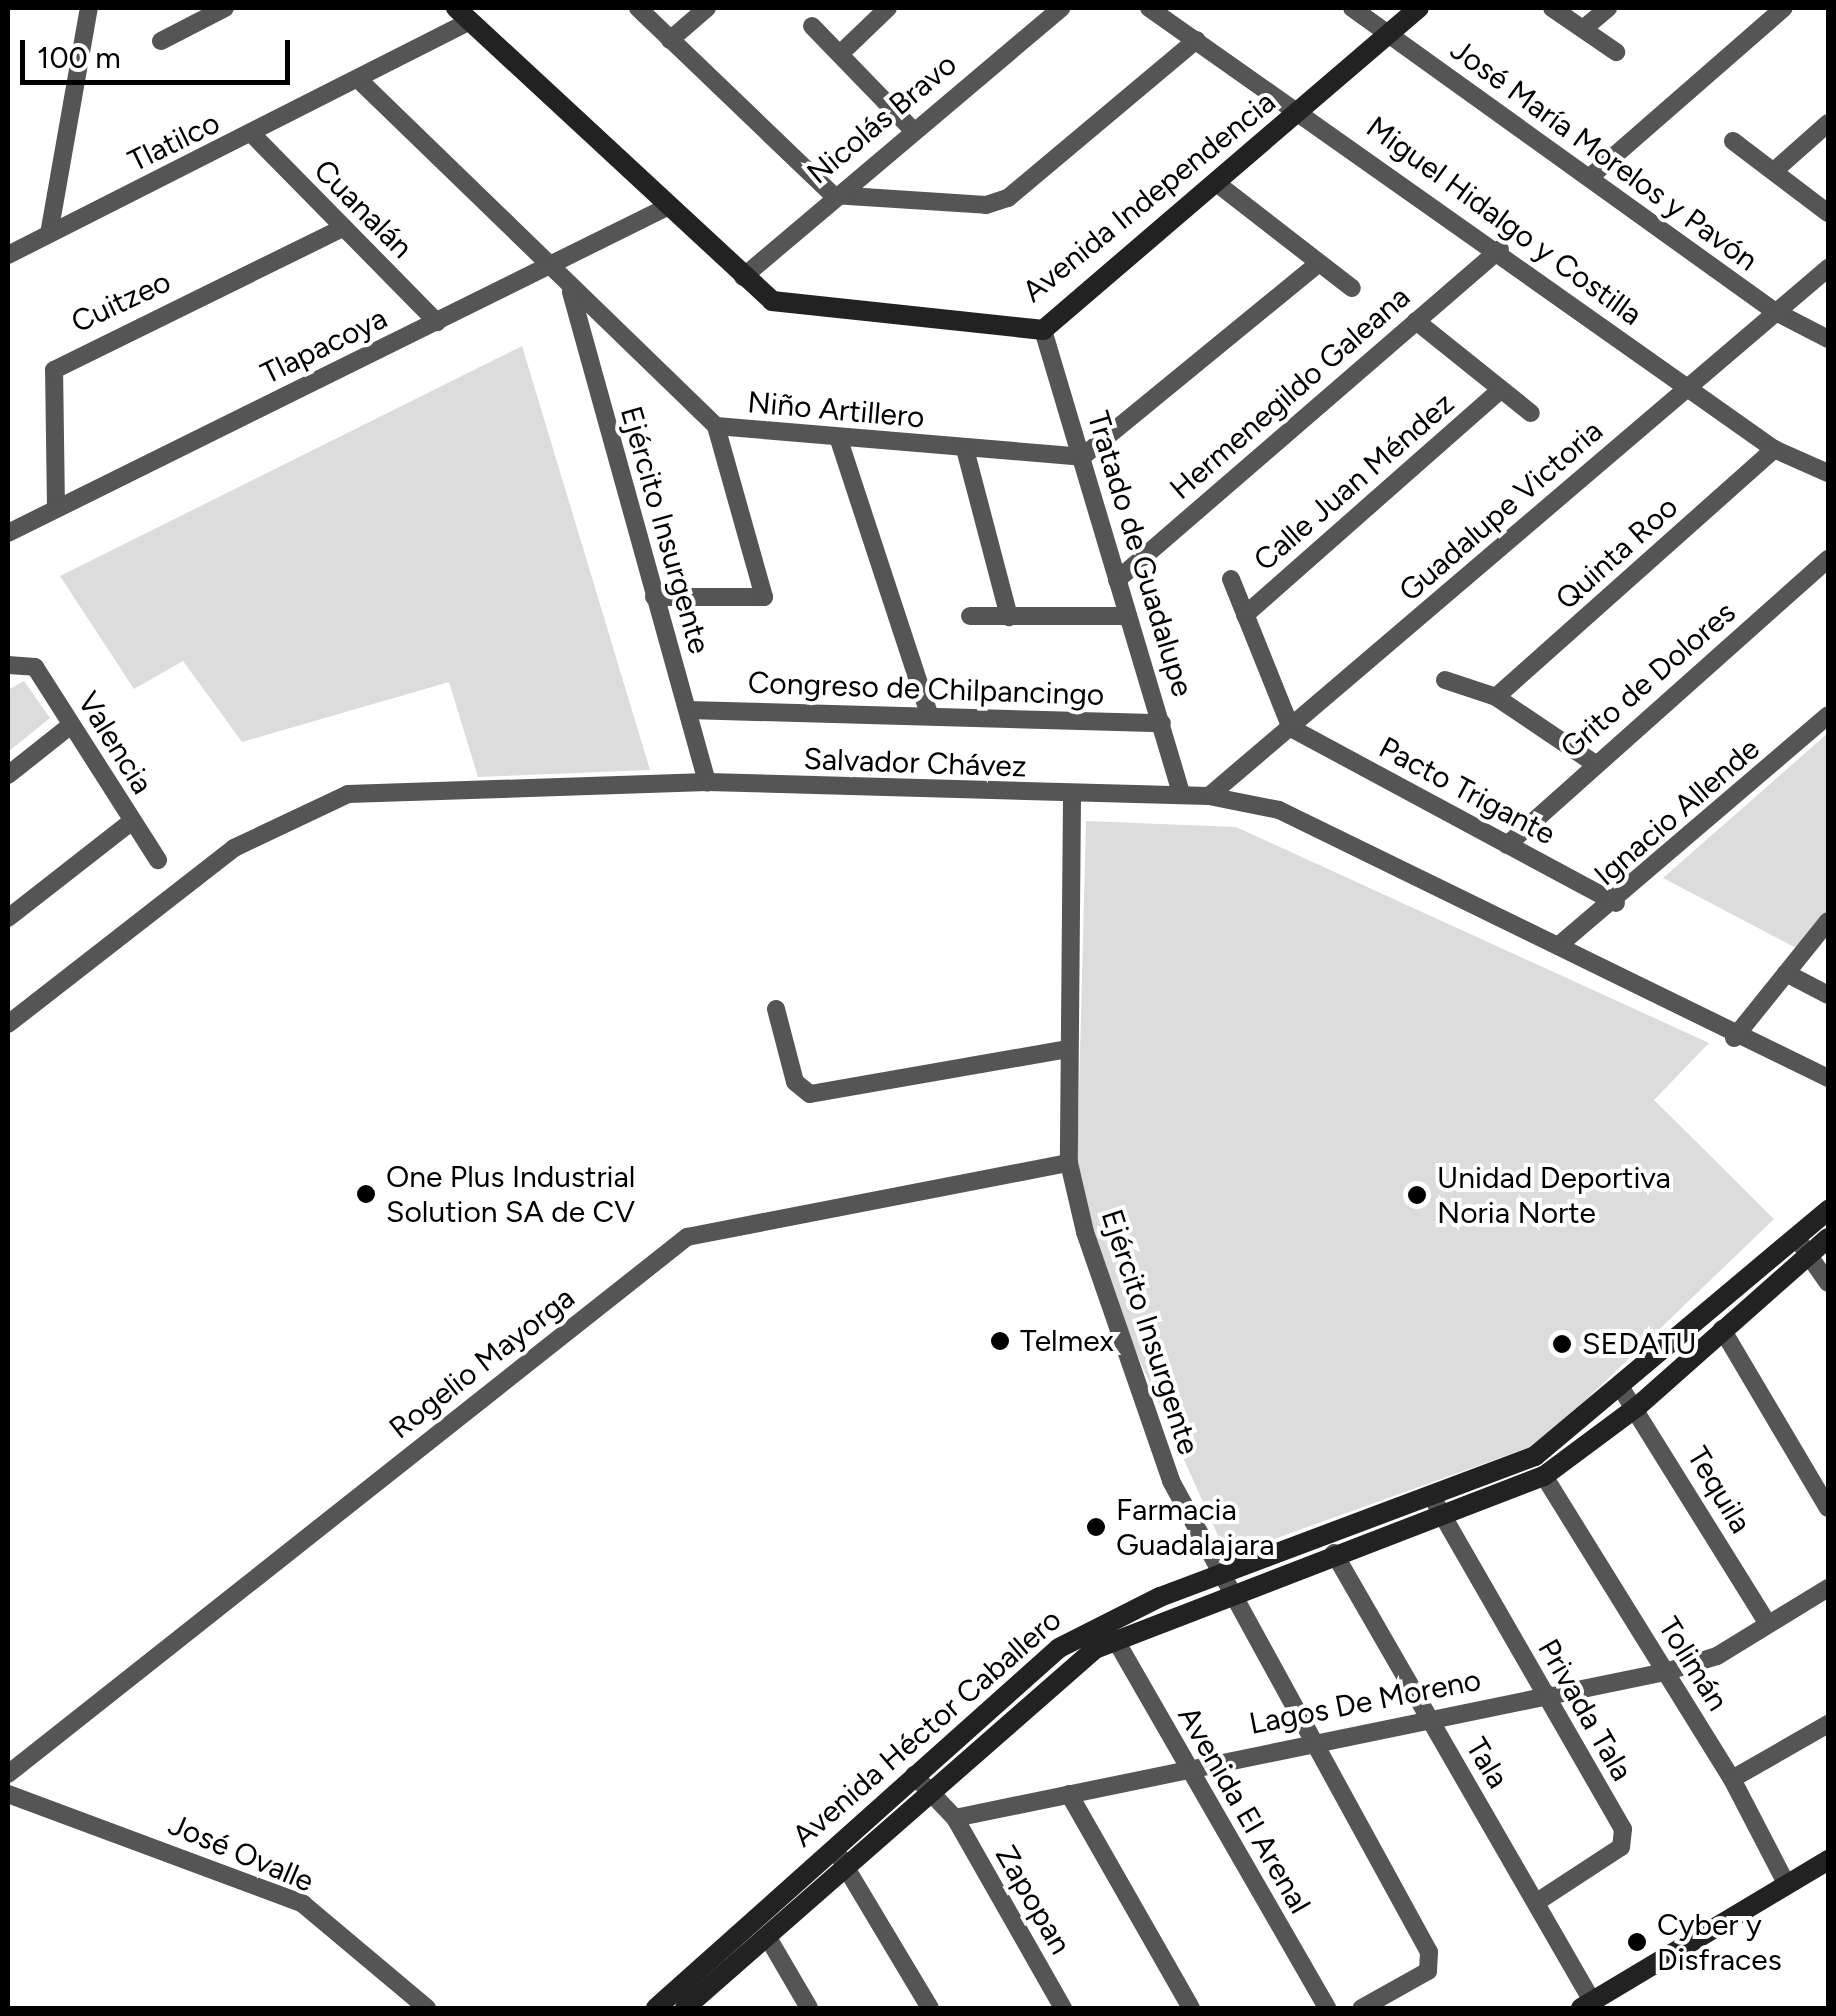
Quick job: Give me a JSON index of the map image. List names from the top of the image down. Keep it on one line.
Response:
{"streets":{"main road":["Avenida Independencia","Avenida Héctor Caballero"],"street":["Nicolás Bravo","Tlatilco","José María Morelos y Pavón","Cuanalán","Miguel Hidalgo y Costilla","Cuitzeo","Tlapacoya","Hermenegildo Galeana","Niño Artillero","Calle Juan Méndez","Guadalupe Victoria","Ejército Insurgente","Quinta Roo","Tratado de Guadalupe","Grito de Dolores","Congreso de Chilpancingo","Valencia","Salvador Chávez","Pacto Trigante","Ignacio Allende","Rogelio Mayorga","Tequila","Tolimán","Lagos De Moreno","Privada Tala","Tala","Avenida El Arenal","José Ovalle","Zapopan"]},"crossings":[["Nicolás Bravo","Avenida Independencia"],["Tlatilco","Avenida Independencia"],["Tlatilco","Cuanalán"],["Tlatilco","Niño Artillero"],["José María Morelos y Pavón","Avenida Independencia"],["José María Morelos y Pavón","Guadalupe Victoria"],["Avenida Independencia","Miguel Hidalgo y Costilla"],["Avenida Independencia","Tlapacoya"],["Avenida Independencia","Tratado de Guadalupe"],["Cuanalán","Cuitzeo"],["Cuanalán","Tlapacoya"],["Miguel Hidalgo y Costilla","Hermenegildo Galeana"],["Miguel Hidalgo y Costilla","Guadalupe Victoria"],["Miguel Hidalgo y Costilla","Quinta Roo"],["Cuitzeo","Tlapacoya"],["Tlapacoya","Niño Artillero"],["Hermenegildo Galeana","Calle Juan Méndez"],["Hermenegildo Galeana","Tratado de Guadalupe"],["Niño Artillero","Ejército Insurgente"],["Niño Artillero","Tratado de Guadalupe"],["Calle Juan Méndez","Guadalupe Victoria"],["Calle Juan Méndez","Pacto Trigante"],["Guadalupe Victoria","Salvador Chávez"],["Guadalupe Victoria","Pacto Trigante"],["Ejército Insurgente","Congreso de Chilpancingo"],["Ejército Insurgente","Salvador Chávez"],["Ejército Insurgente","Rogelio Mayorga"],["Ejército Insurgente","Lagos De Moreno"],["Ejército Insurgente","Avenida Héctor Caballero"],["Tratado de Guadalupe","Congreso de Chilpancingo"],["Tratado de Guadalupe","Salvador Chávez"],["Grito de Dolores","Pacto Trigante"],["Salvador Chávez","Ignacio Allende"],["Pacto Trigante","Ignacio Allende"],["Tequila","Lagos De Moreno"],["Tequila","Avenida Héctor Caballero"],["Tolimán","Lagos De Moreno"],["Tolimán","Avenida Héctor Caballero"],["Lagos De Moreno","Privada Tala"],["Lagos De Moreno","Tala"],["Lagos De Moreno","Avenida El Arenal"],["Lagos De Moreno","Zapopan"],["Privada Tala","Avenida Héctor Caballero"],["Privada Tala","Tala"],["Avenida Héctor Caballero","Tala"],["Avenida Héctor Caballero","Avenida El Arenal"]],"places":["One Plus Industrial Solution SA de CV","Unidad Deportiva Noria Norte","Telmex","SEDATU","Farmacia Guadalajara","Cyber y Disfraces"],"scale_bar":"100 m"}
